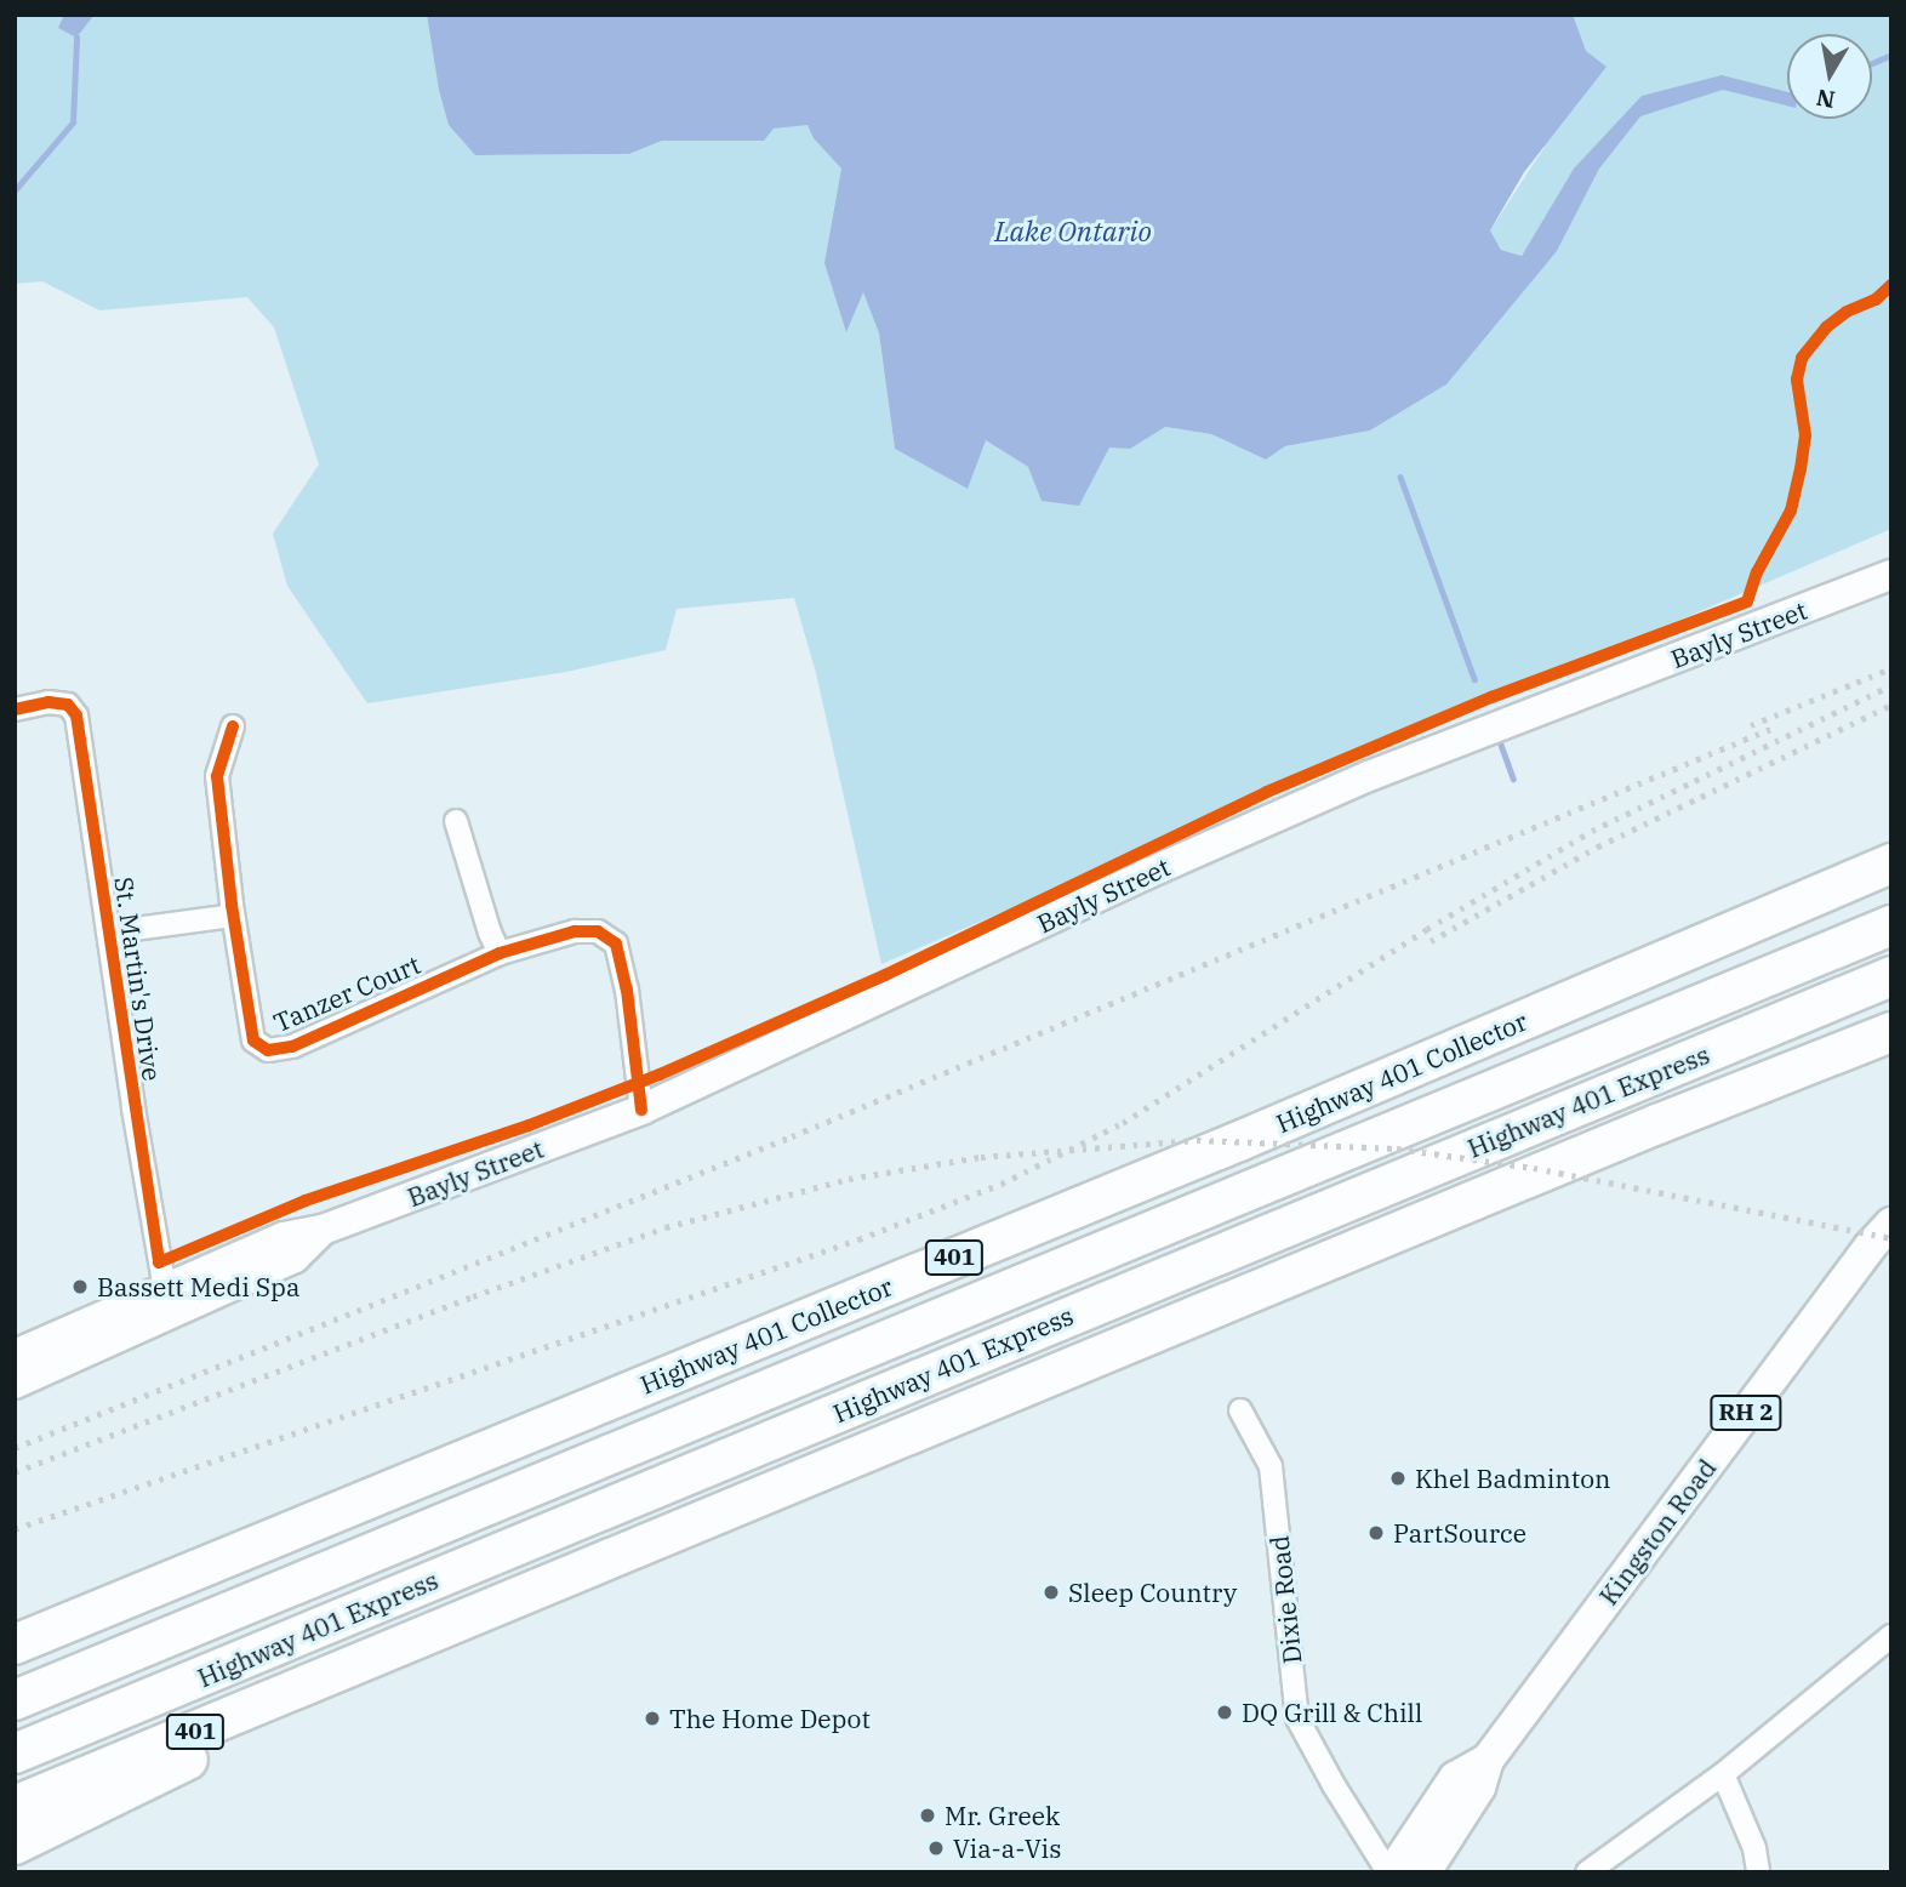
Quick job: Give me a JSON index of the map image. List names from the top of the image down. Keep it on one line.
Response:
{"streets":{"highway":["Highway 401 Collector","Highway 401 Express","401"],"main road":["Bayly Street","RH 2","Kingston Road"],"street":["St. Martin's Drive","Tanzer Court","Dixie Road"]},"crossings":[["Bayly Street","St. Martin's Drive"],["Bayly Street","Tanzer Court"],["Kingston Road","Dixie Road"]],"water":["Lake Ontario"],"places":["Bassett Medi Spa","Khel Badminton","PartSource","Sleep Country","DQ Grill & Chill","The Home Depot","Mr. Greek","Via-a-Vis"],"north":"bottom"}
